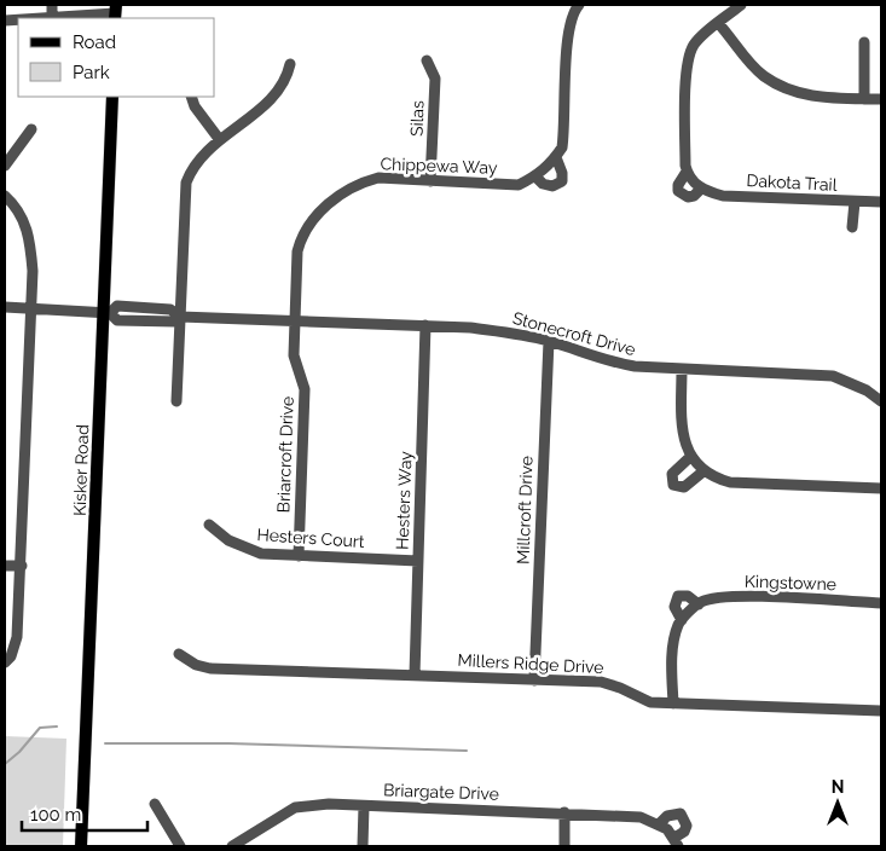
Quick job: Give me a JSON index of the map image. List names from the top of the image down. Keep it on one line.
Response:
{"streets":{"main road":["Kisker Road"],"street":["Silas","Chippewa Way","Dakota Trail","Stonecroft Drive","Briarcroft Drive","Hesters Way","Millcroft Drive","Hesters Court","Kingstowne","Millers Ridge Drive","Briargate Drive"]},"crossings":[["Silas","Chippewa Way"],["Chippewa Way","Stonecroft Drive"],["Chippewa Way","Briarcroft Drive"],["Stonecroft Drive","Briarcroft Drive"],["Stonecroft Drive","Kisker Road"],["Stonecroft Drive","Hesters Way"],["Stonecroft Drive","Millcroft Drive"],["Briarcroft Drive","Hesters Court"],["Hesters Way","Hesters Court"],["Hesters Way","Millers Ridge Drive"],["Millcroft Drive","Millers Ridge Drive"],["Kingstowne","Millers Ridge Drive"]],"legend":["Road","Park"],"scale_bar":"100 m","north":"top"}
